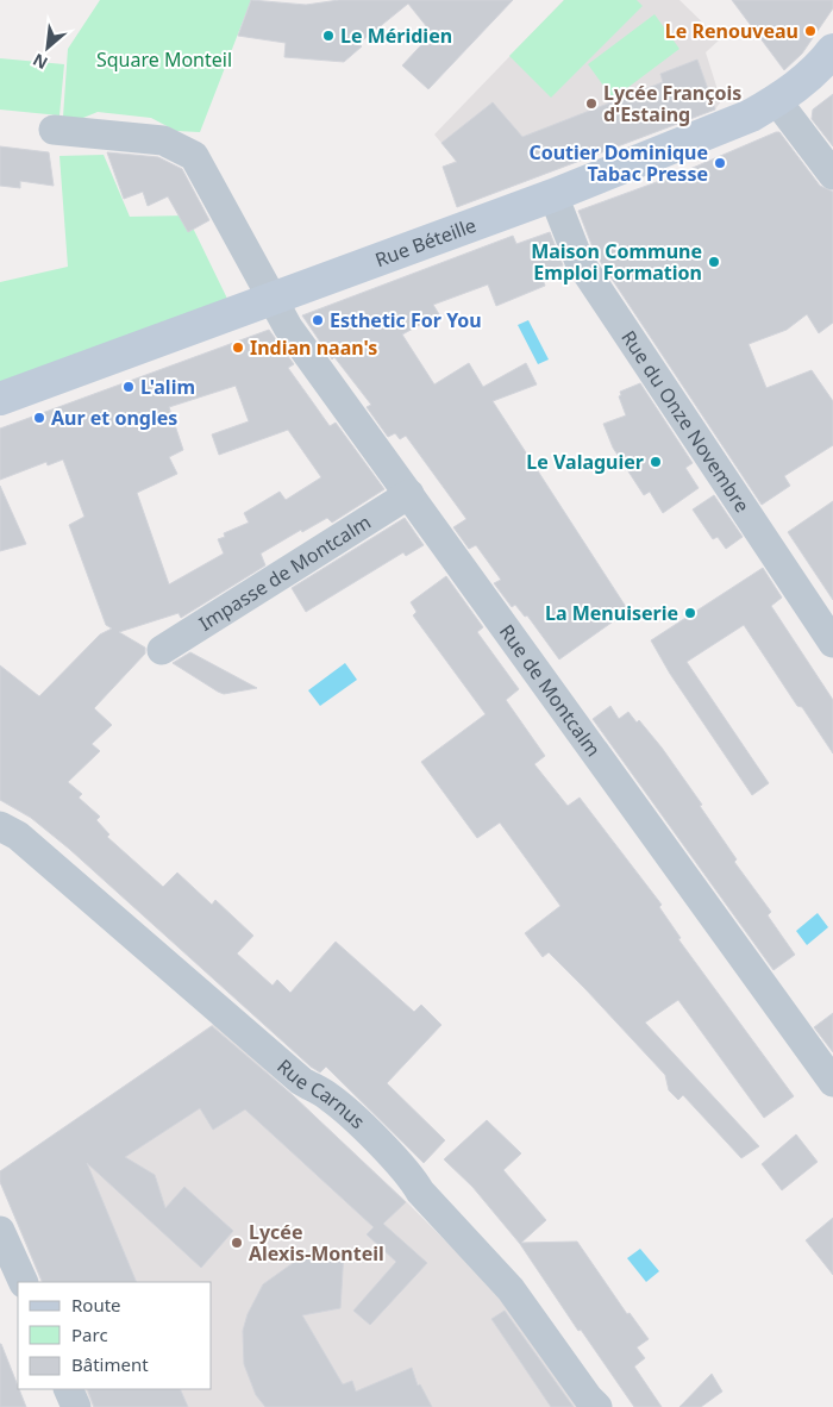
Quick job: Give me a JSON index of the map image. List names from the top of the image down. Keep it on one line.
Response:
{"streets":{"main road":["Rue Béteille"],"street":["Rue du Onze Novembre","Impasse de Montcalm","Rue de Montcalm","Rue Carnus"]},"crossings":[["Rue Béteille","Rue du Onze Novembre"],["Rue Béteille","Rue de Montcalm"],["Impasse de Montcalm","Rue de Montcalm"]],"parks":["Square Monteil"],"places":["Le Renouveau","Le Méridien","Lycée François d'Estaing","Coutier Dominique Tabac Presse","Maison Commune Emploi Formation","Esthetic For You","Indian naan's","L'alim","Aur et ongles","Le Valaguier","La Menuiserie","Lycée Alexis-Monteil"],"legend":["Route","Parc","Bâtiment"],"north":"bottom left"}
